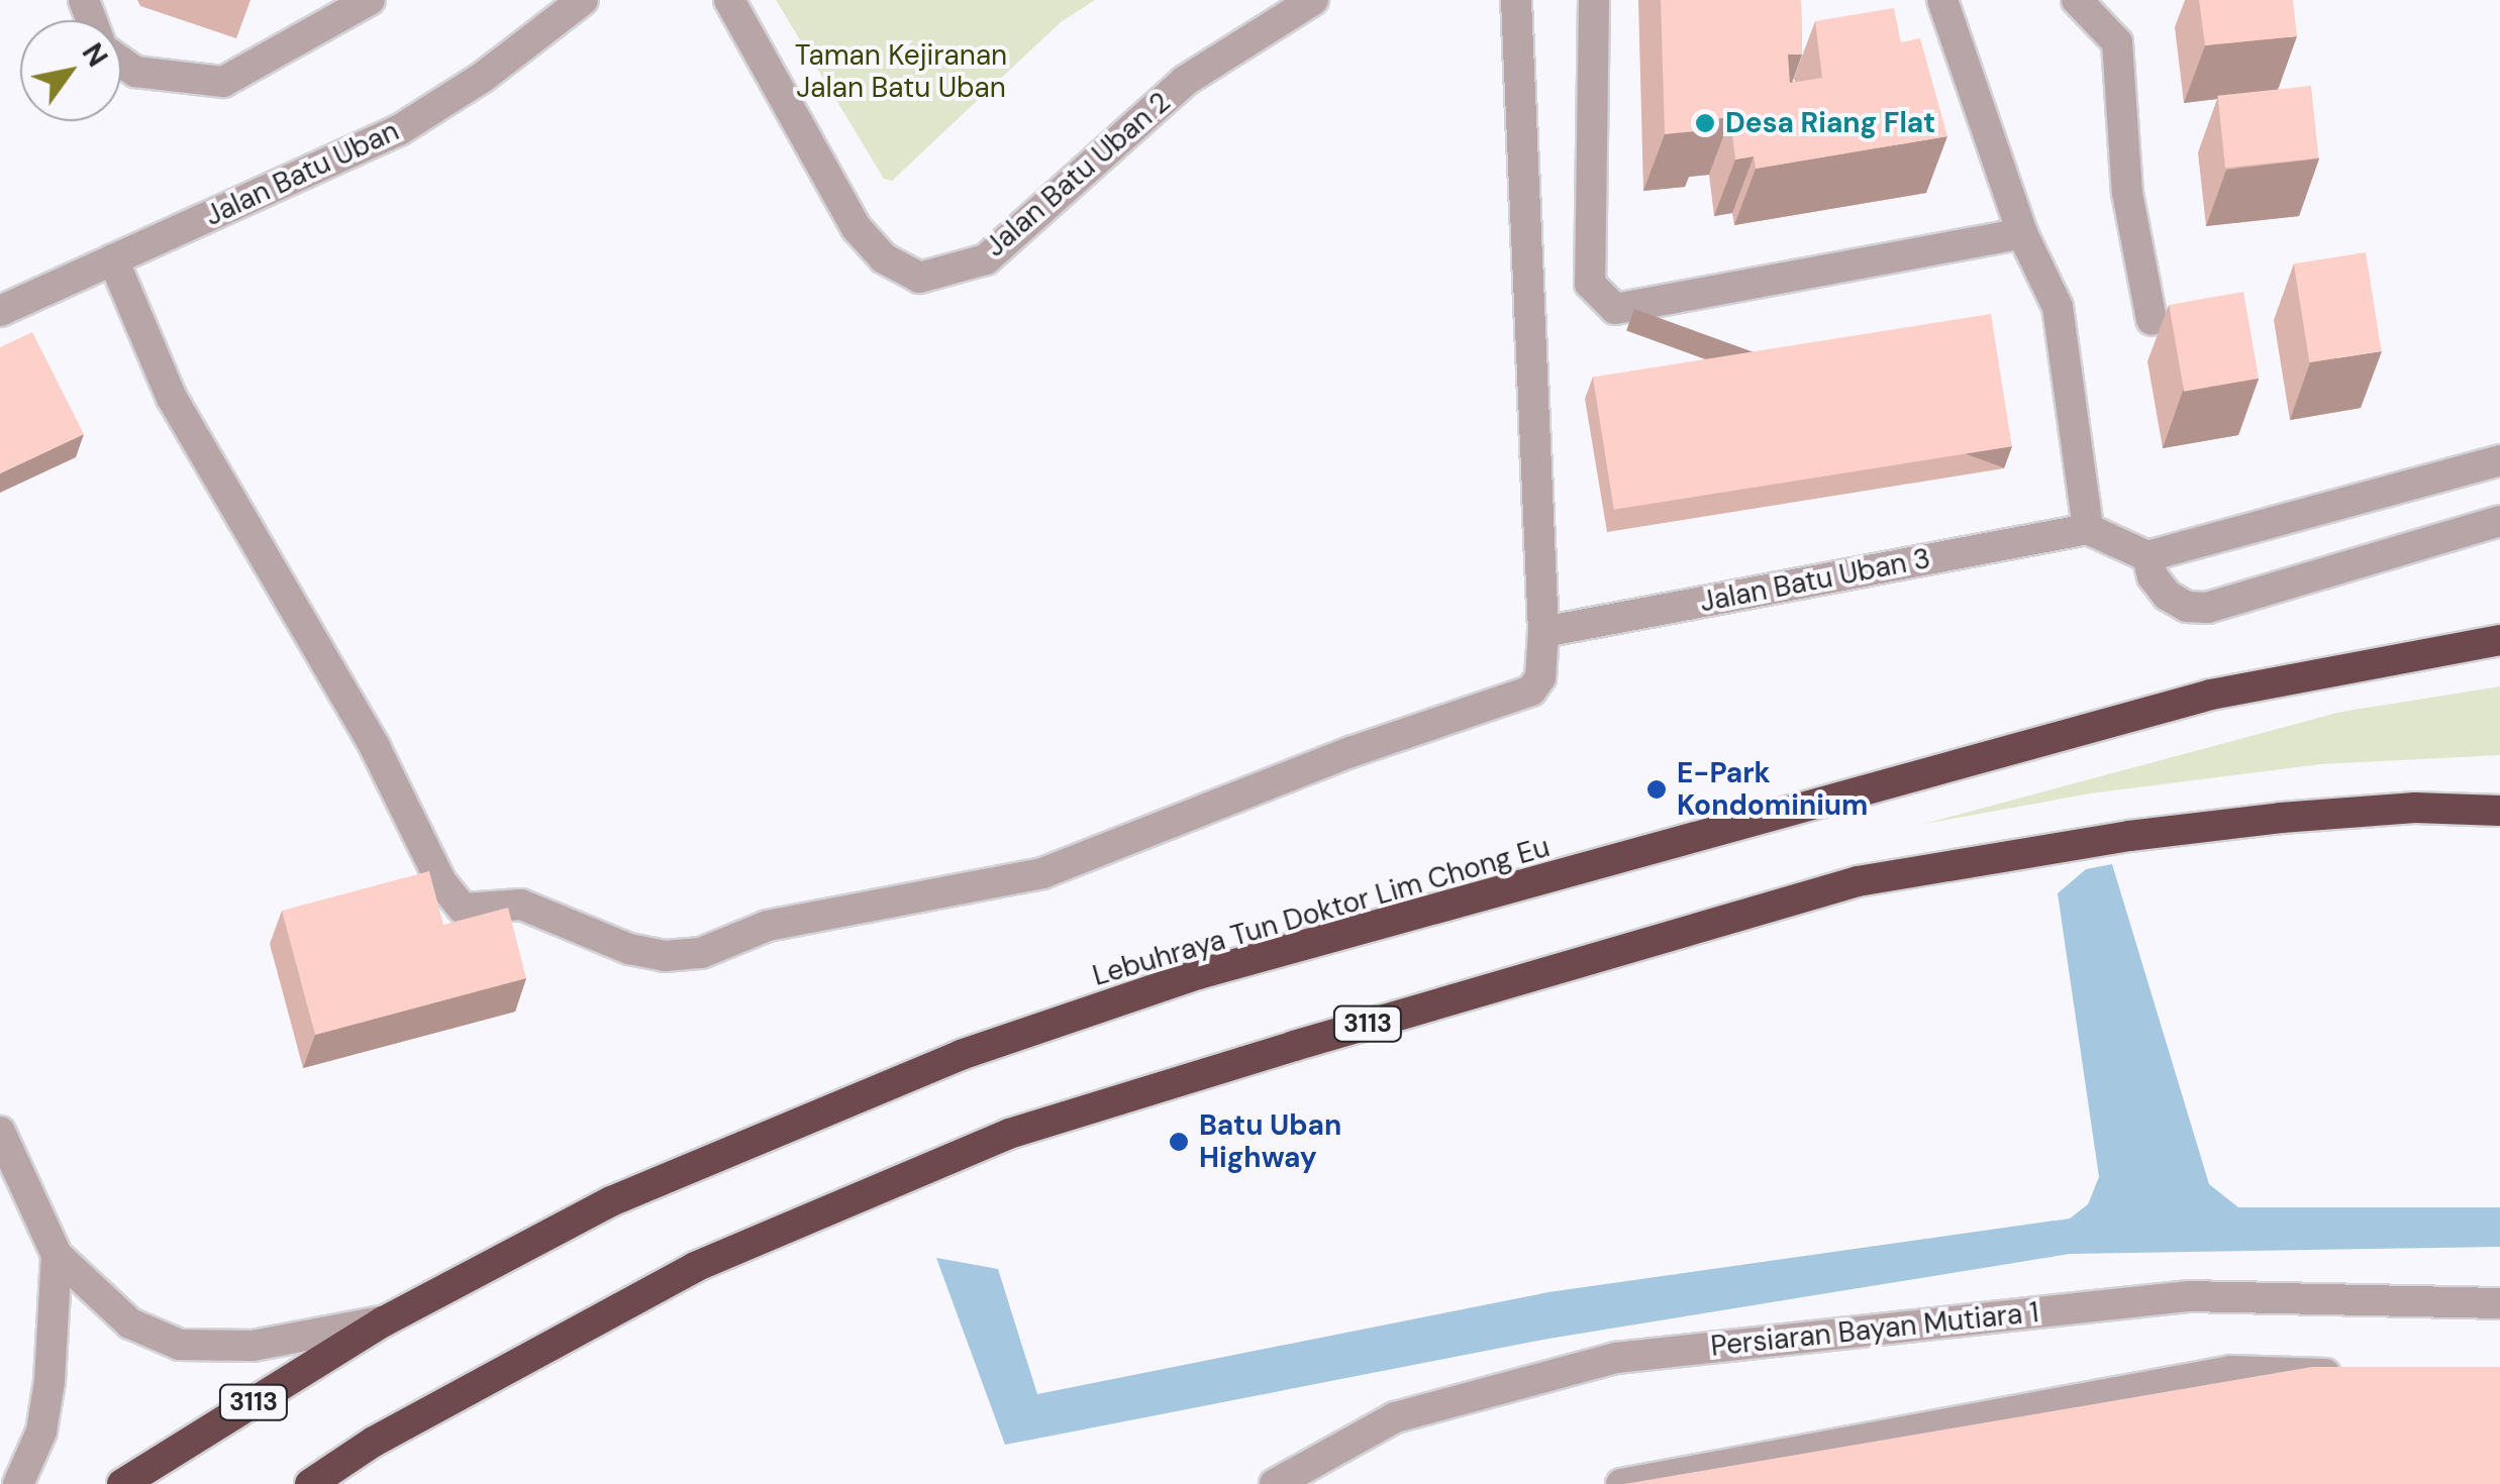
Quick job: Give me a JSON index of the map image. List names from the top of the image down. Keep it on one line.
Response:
{"streets":{"highway":["Lebuhraya Tun Doktor Lim Chong Eu","3113"],"street":["Jalan Batu Uban","Jalan Batu Uban 2","Jalan Batu Uban 3","Persiaran Bayan Mutiara 1"]},"parks":["Taman Kejiranan Jalan Batu Uban"],"places":["Desa Riang Flat","E-Park Kondominium","Batu Uban Highway"],"north":"top right"}
